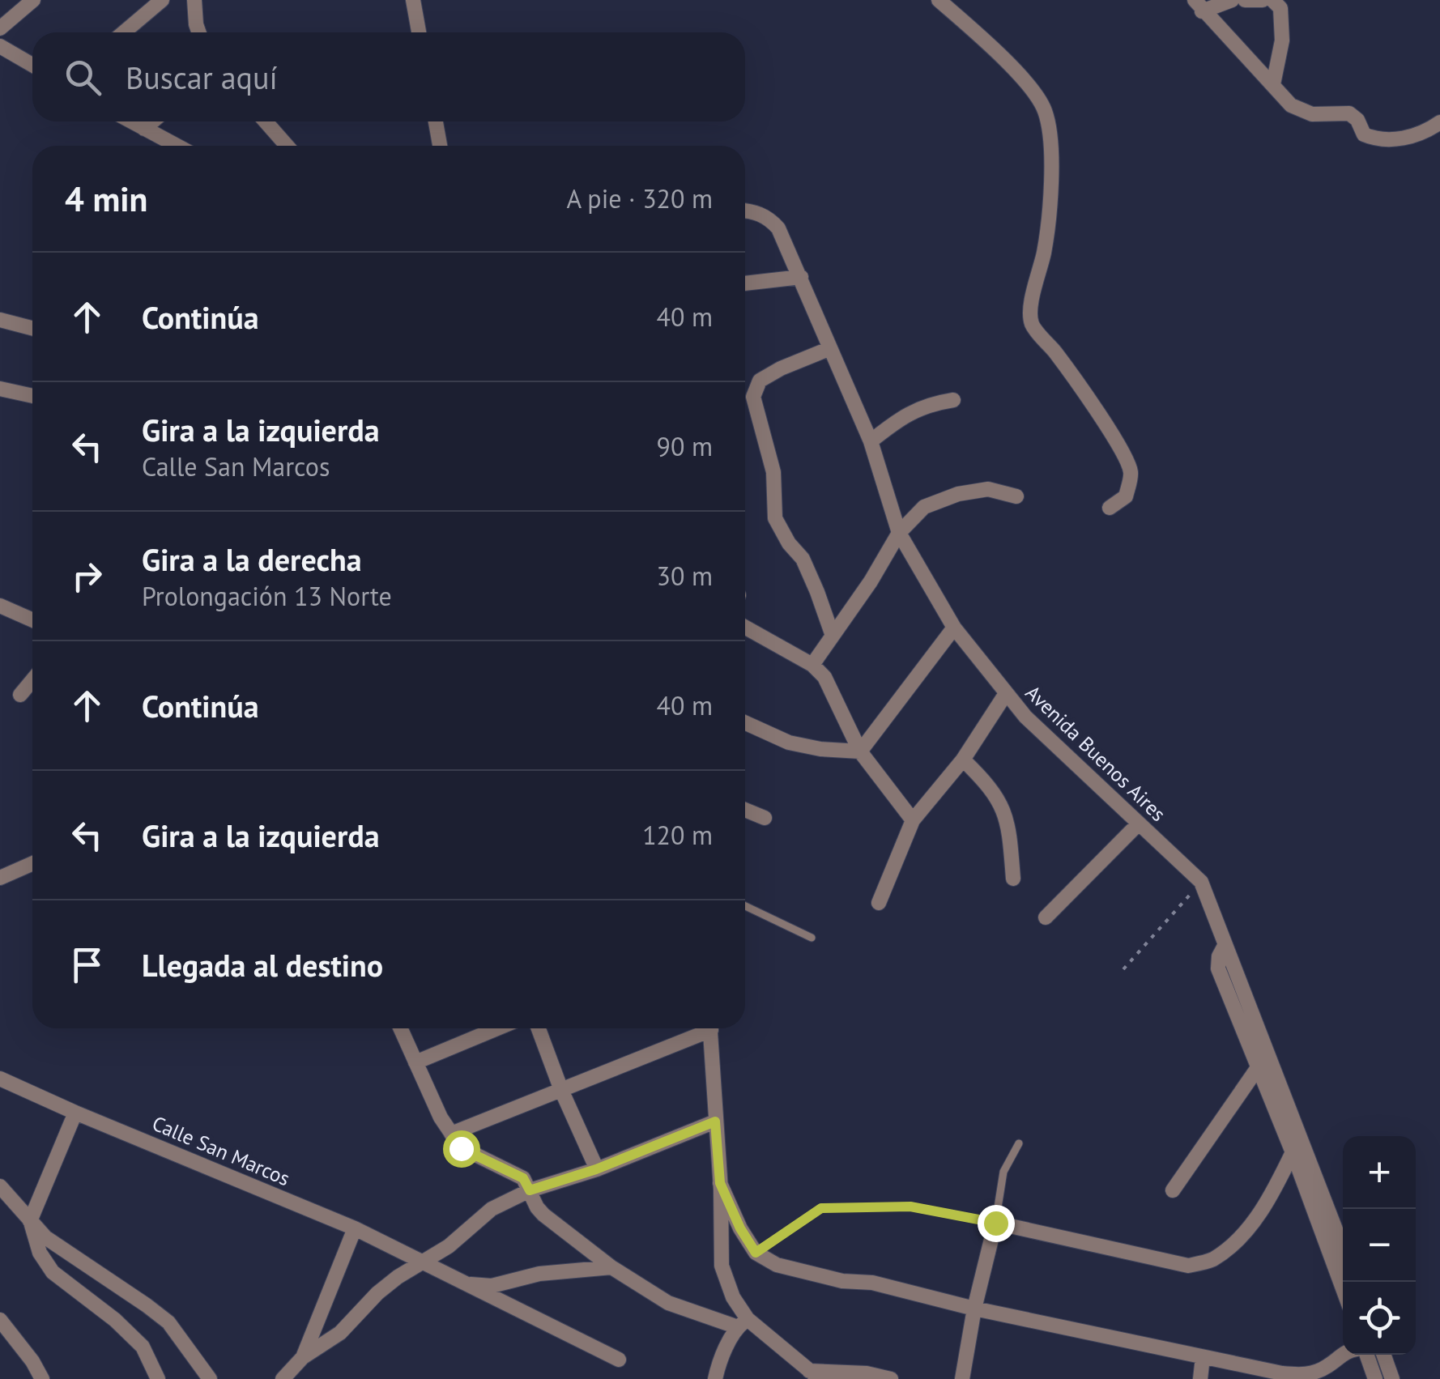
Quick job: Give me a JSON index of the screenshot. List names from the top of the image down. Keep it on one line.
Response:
{"streets":{"street":["Avenida Buenos Aires","Calle San Marcos"]},"page":{"search":"Buscar aquí","heading":["4 min","A pie · 320 m"],"list":[["Continúa","40 m"],["Gira a la izquierda","Calle San Marcos","90 m"],["Gira a la derecha","Prolongación 13 Norte","30 m"],["Continúa","40 m"],["Gira a la izquierda","120 m"],"Llegada al destino"],"map_buttons":["+","−"]}}
